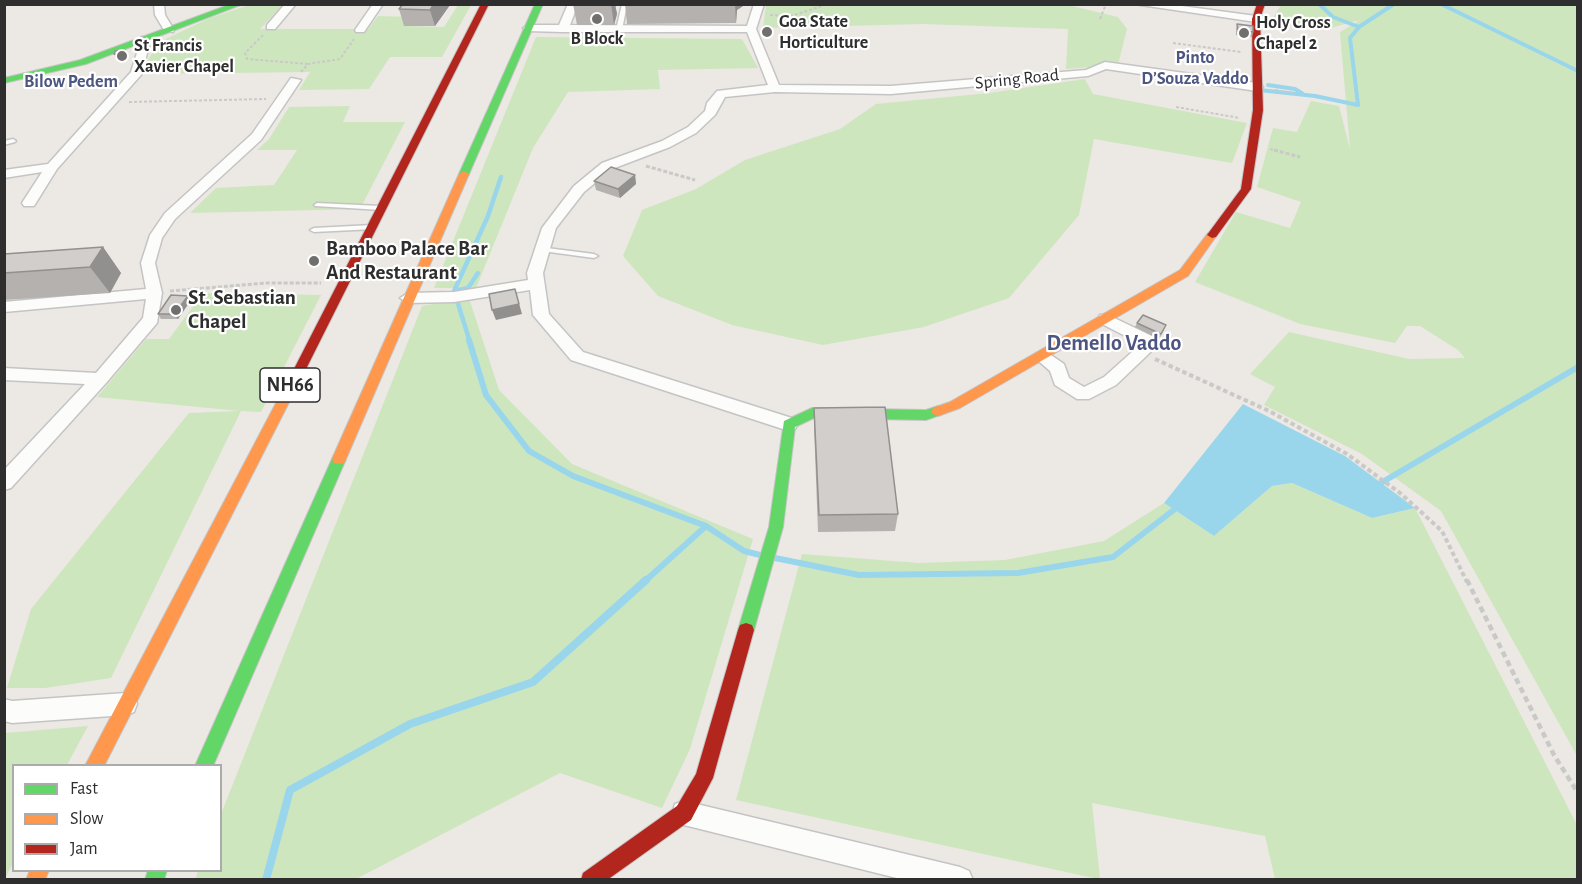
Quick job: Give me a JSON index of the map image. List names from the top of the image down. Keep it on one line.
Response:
{"streets":{"main road":["NH66"],"street":["Spring Road"]},"districts":["Pinto D’Souza Vaddo","Bilow Pedem","Demello Vaddo"],"places":["B Block","Goa State Horticulture","Holy Cross Chapel 2","St Francis Xavier Chapel","Bamboo Palace Bar And Restaurant","St. Sebastian Chapel"],"legend":["Fast","Slow","Jam"]}
